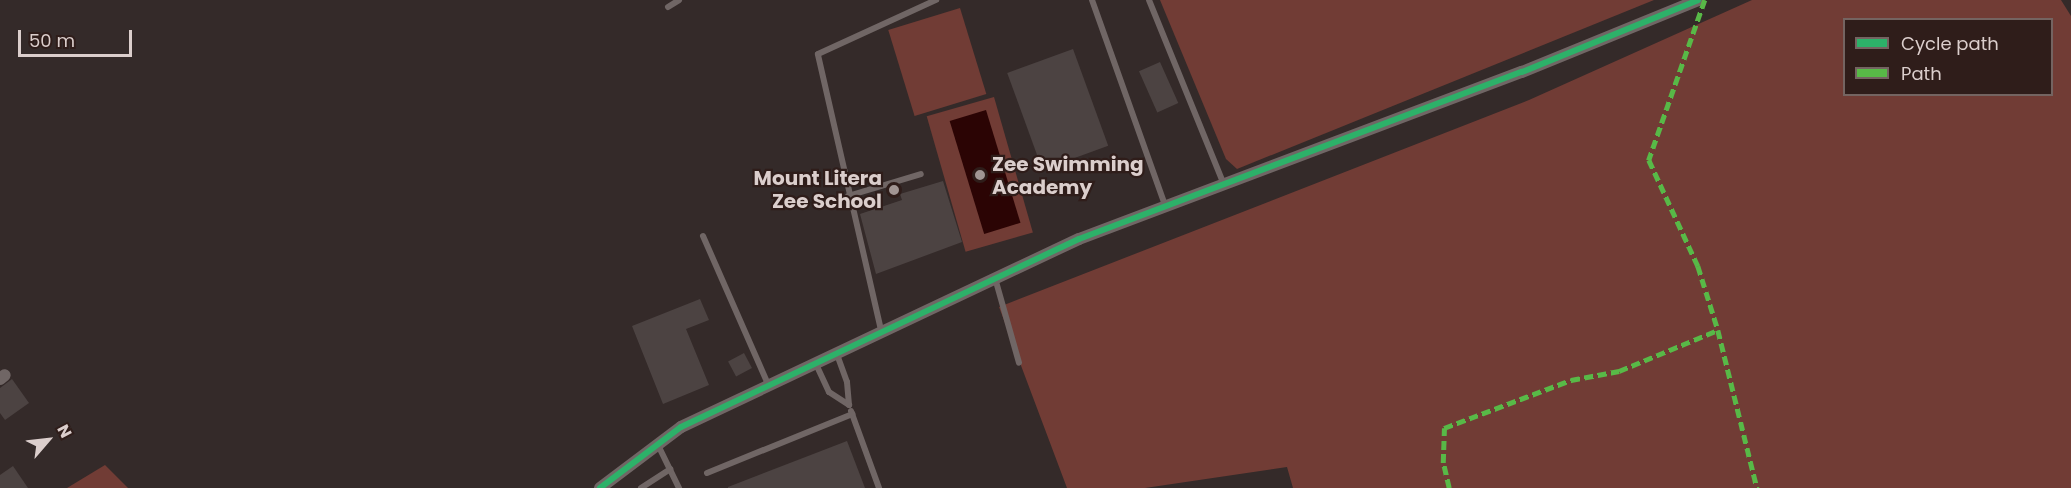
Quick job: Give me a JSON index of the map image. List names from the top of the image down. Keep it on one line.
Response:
{"places":["Zee Swimming Academy","Mount Litera Zee School"],"legend":["Cycle path","Path"],"scale_bar":"50 m","north":"top right"}
